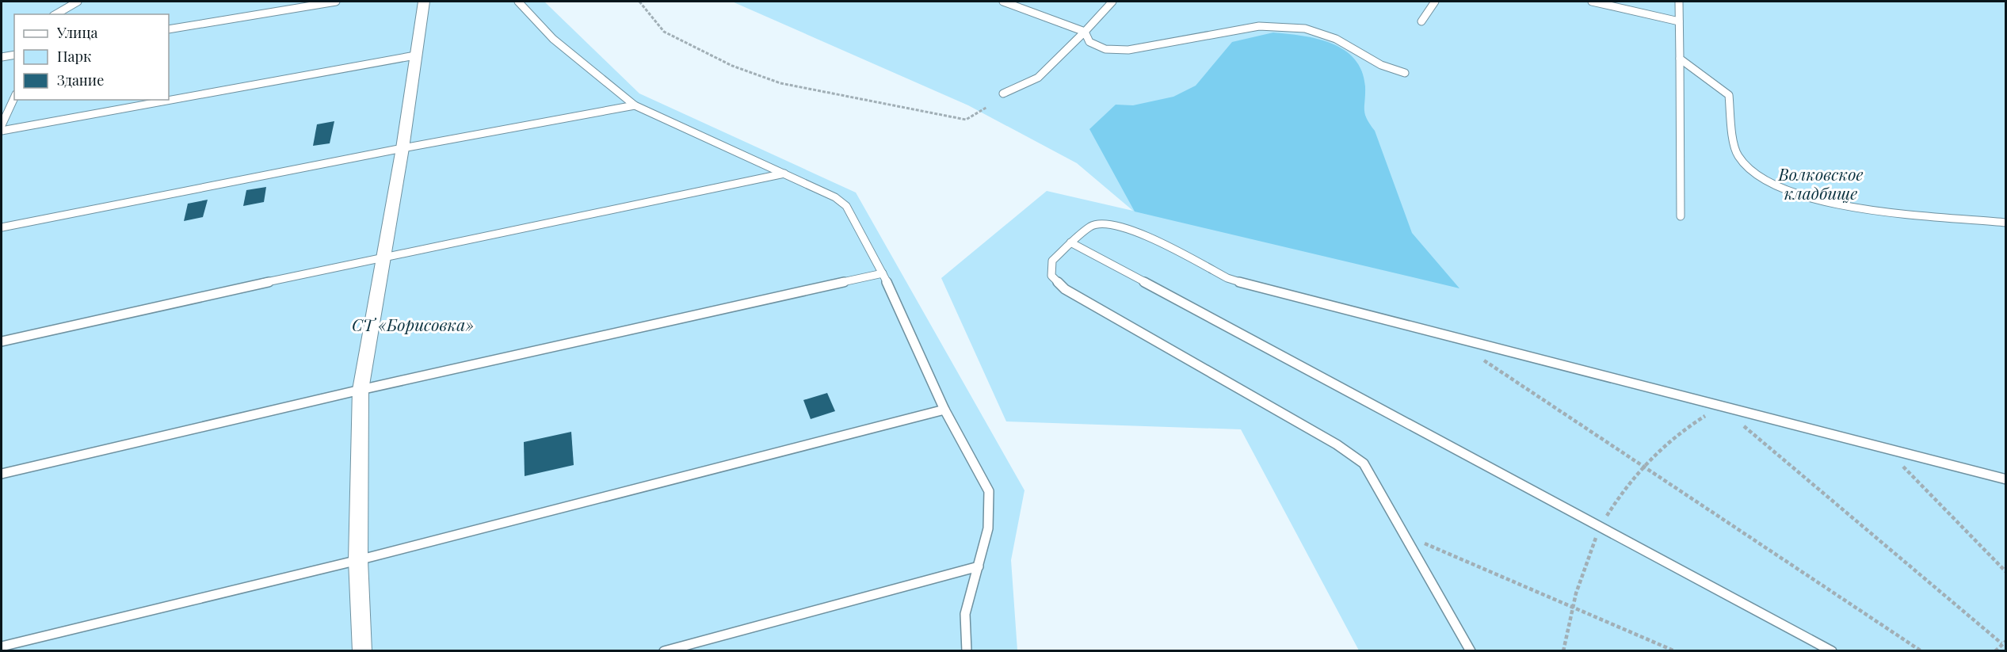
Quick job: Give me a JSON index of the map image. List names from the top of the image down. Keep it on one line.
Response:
{"parks":["Волковское кладбище","СТ «Борисовка»"],"legend":["Улица","Парк","Здание"]}
